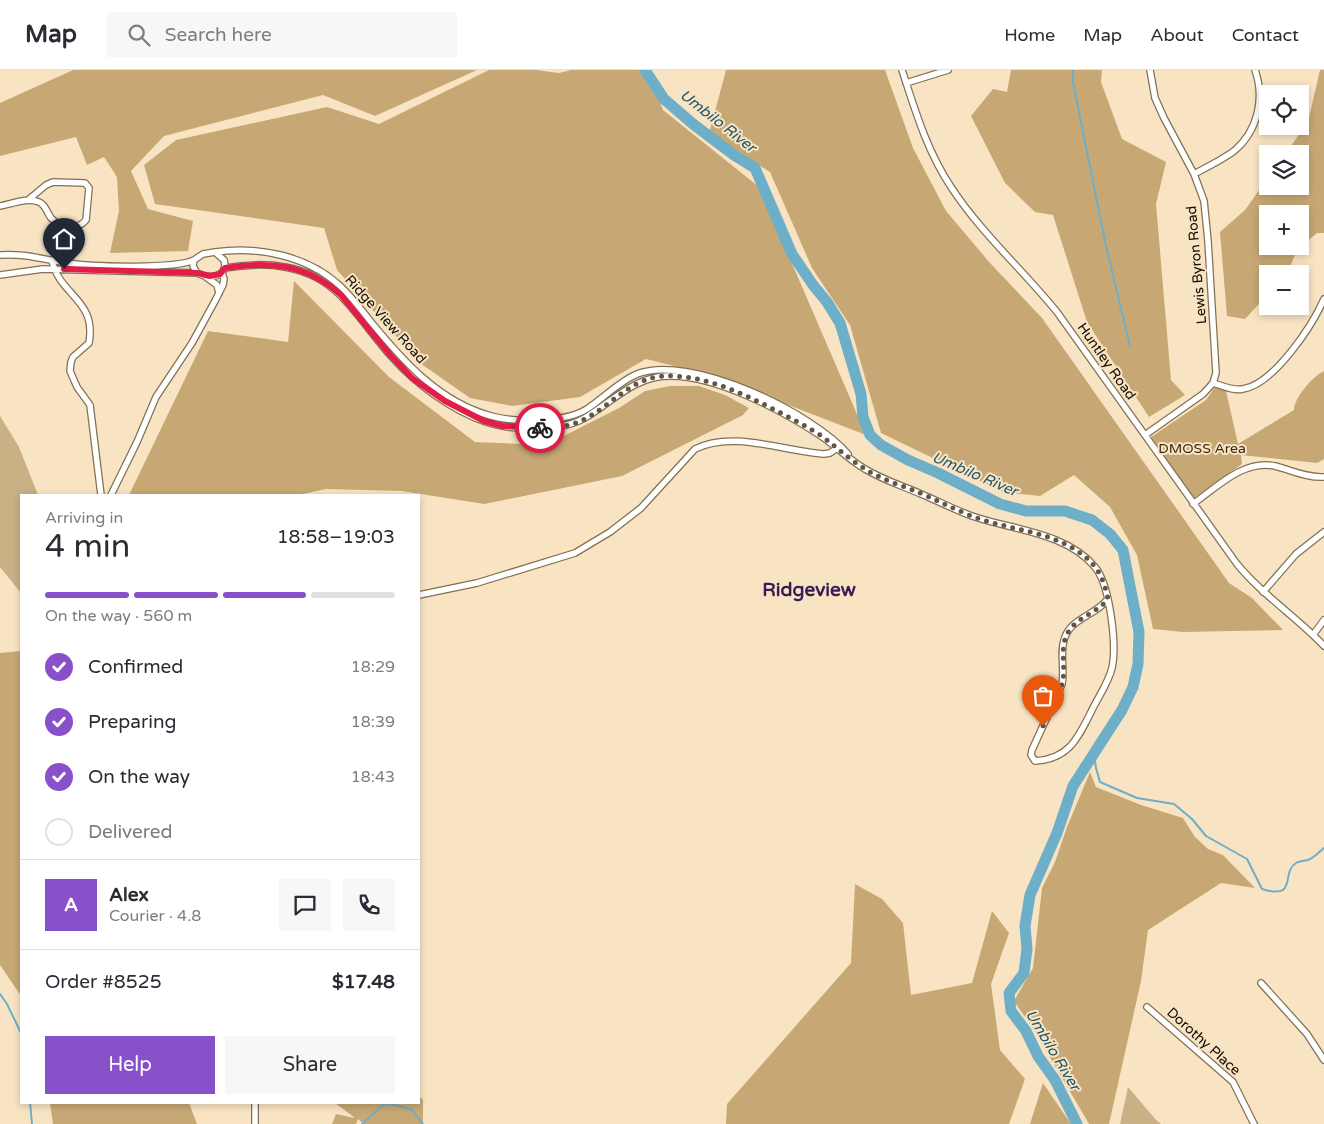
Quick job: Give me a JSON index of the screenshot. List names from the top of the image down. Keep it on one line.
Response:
{"streets":{"street":["Lewis Byron Road","Ridge View Road","Huntley Road","Dorothy Place"]},"districts":["Ridgeview"],"water":["Umbilo River"],"parks":["DMOSS Area"],"page":{"header":"Map","search":"Search here","nav":["Home","Map","About","Contact"],"map_buttons":["+","−"],"heading":["4 min","Arriving in","18:58–19:03"],"panel":["Alex","Courier · 4.8","Order #8525","$17.48"],"bar":"On the way · 560 m","list":[["Confirmed","18:29"],["Preparing","18:39"],["On the way","18:43"],"Delivered"],"round":"A","buttons":["Help","Share"]}}
